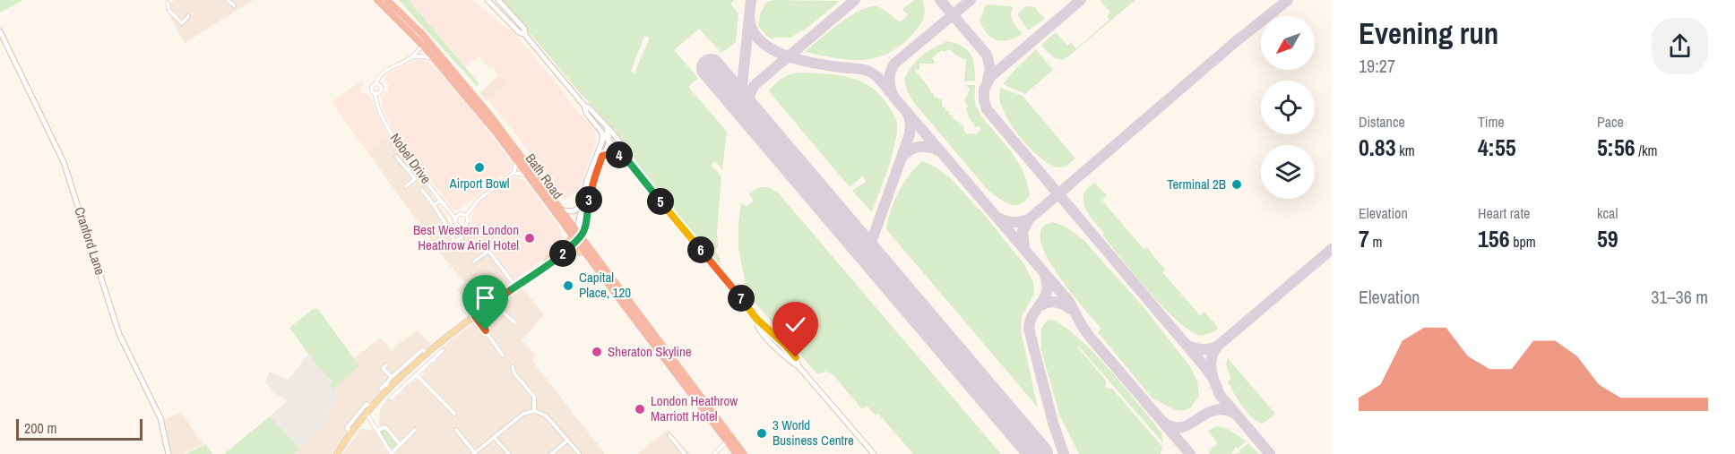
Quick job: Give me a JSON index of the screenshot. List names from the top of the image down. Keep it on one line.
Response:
{"streets":{"highway":["Bath Road"],"street":["Nobel Drive","Cranford Lane"]},"places":["Airport Bowl","Terminal 2B","Best Western London Heathrow Ariel Hotel","Capital Place, 120","Sheraton Skyline","London Heathrow Marriott Hotel","3 World Business Centre"],"scale_bar":"200 m","north":"bottom left","page":{"heading":["Evening run","19:27"],"stats":[["Distance","0.83 km"],["Time","4:55"],["Pace","5:56 /km"],["Elevation","7 m"],["Heart rate","156 bpm"],["kcal","59"]],"pins":["4","3","5","6","2","7"],"chart":["Elevation","31–36 m"],"scale":"200 m"}}
